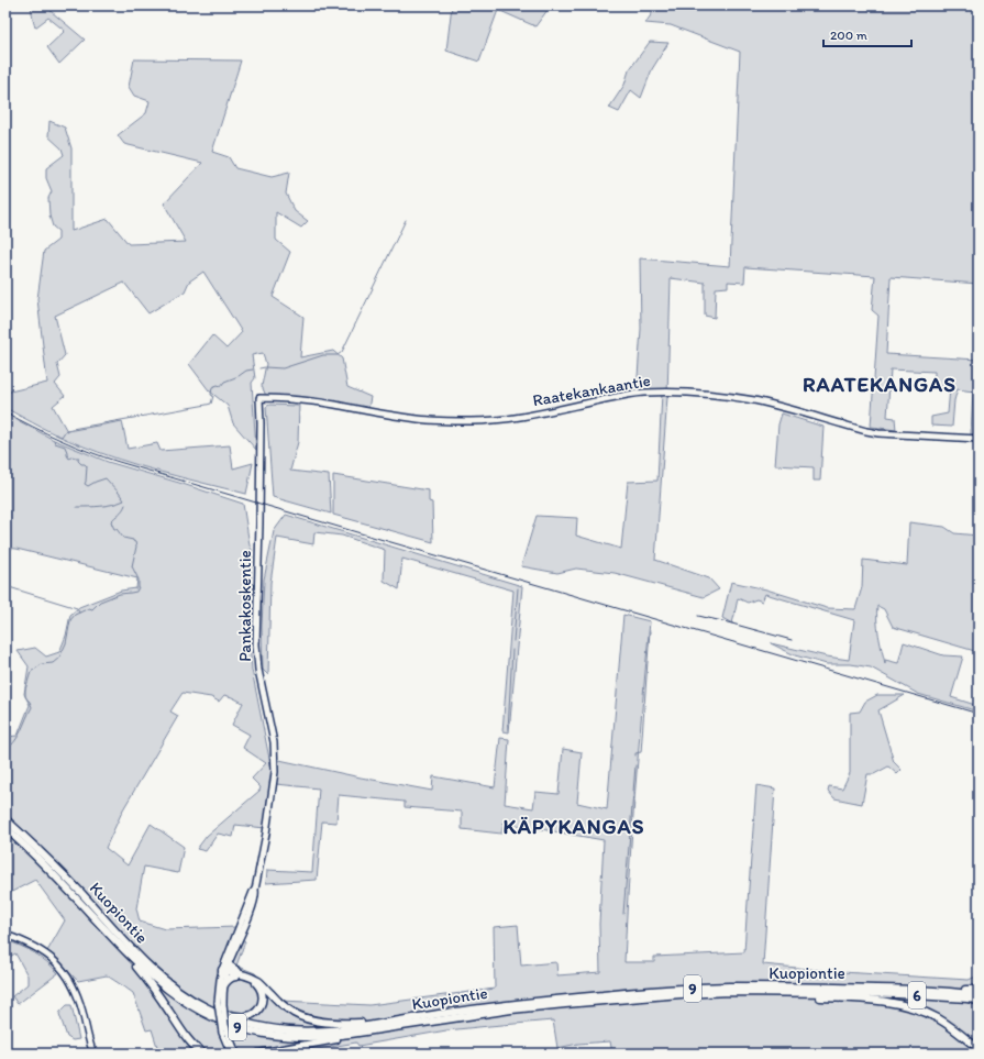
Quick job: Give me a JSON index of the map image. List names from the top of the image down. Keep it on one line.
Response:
{"streets":{"highway":["Kuopiontie","9","6"],"main road":["Raatekankaantie","Pankakoskentie"]},"crossings":[["Raatekankaantie","Pankakoskentie"]],"districts":["RAATEKANGAS","KÄPYKANGAS"],"scale_bar":"200 m"}
